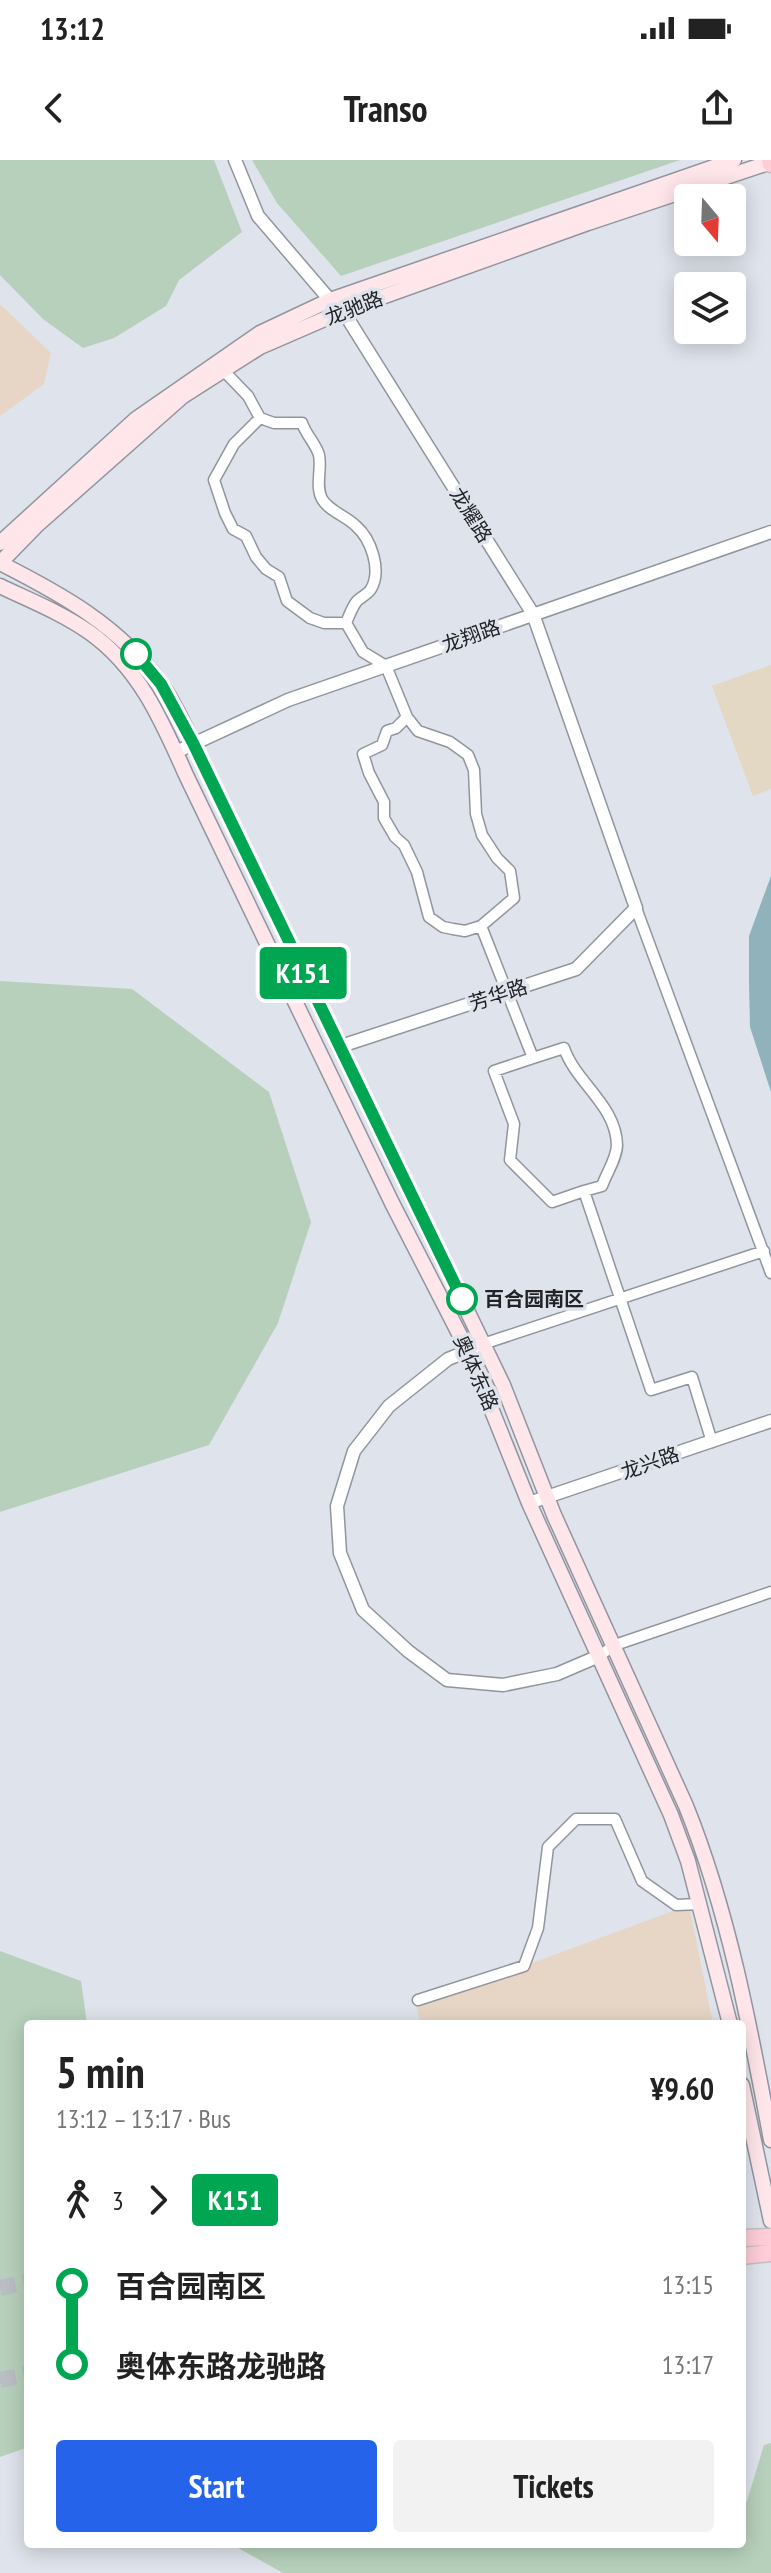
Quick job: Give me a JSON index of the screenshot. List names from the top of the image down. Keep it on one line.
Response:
{"streets":{"main road":["龙驰路","奥体东路"],"street":["龙耀路","龙翔路","芳华路","龙兴路"]},"crossings":[["龙驰路","龙耀路"],["龙耀路","龙翔路"],["龙耀路","芳华路"],["龙翔路","奥体东路"],["奥体东路","龙兴路"]],"places":["百合园南区"],"lines":["bus line K151"],"north":"bottom","page":{"status":"13:12","header":"Transo","on_map":"K151","heading":["5 min","13:12 – 13:17 · Bus","¥9.60"],"legs":["3","K151"],"list":[{"name":"百合园南区","value":"13:15"},{"name":"奥体东路龙驰路","value":"13:17"}],"buttons":["Start","Tickets"]}}
